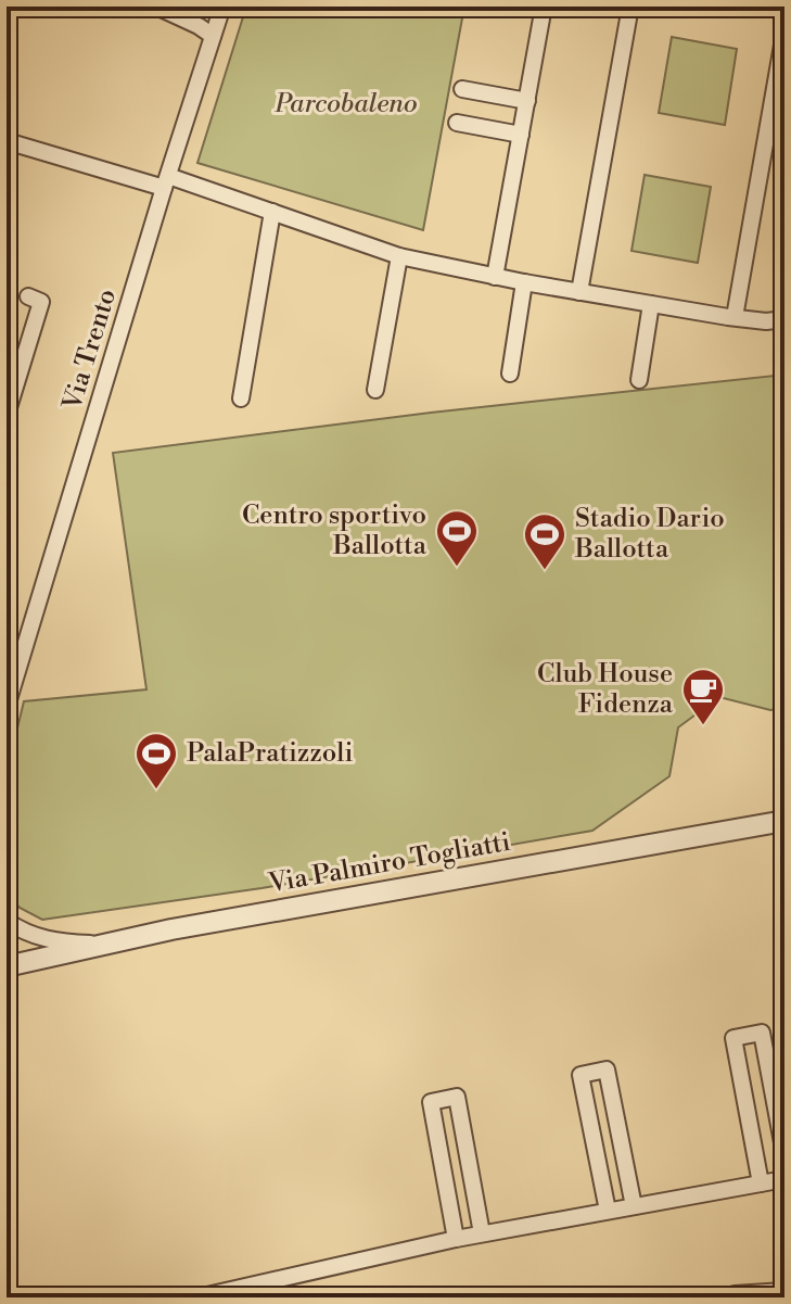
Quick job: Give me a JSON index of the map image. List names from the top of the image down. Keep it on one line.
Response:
{"streets":{"street":["Via Trento","Via Palmiro Togliatti"]},"parks":["Parcobaleno"],"places":{"sports":["Centro sportivo Ballotta","Stadio Dario Ballotta","PalaPratizzoli"],"cafe":["Club House Fidenza"]}}
